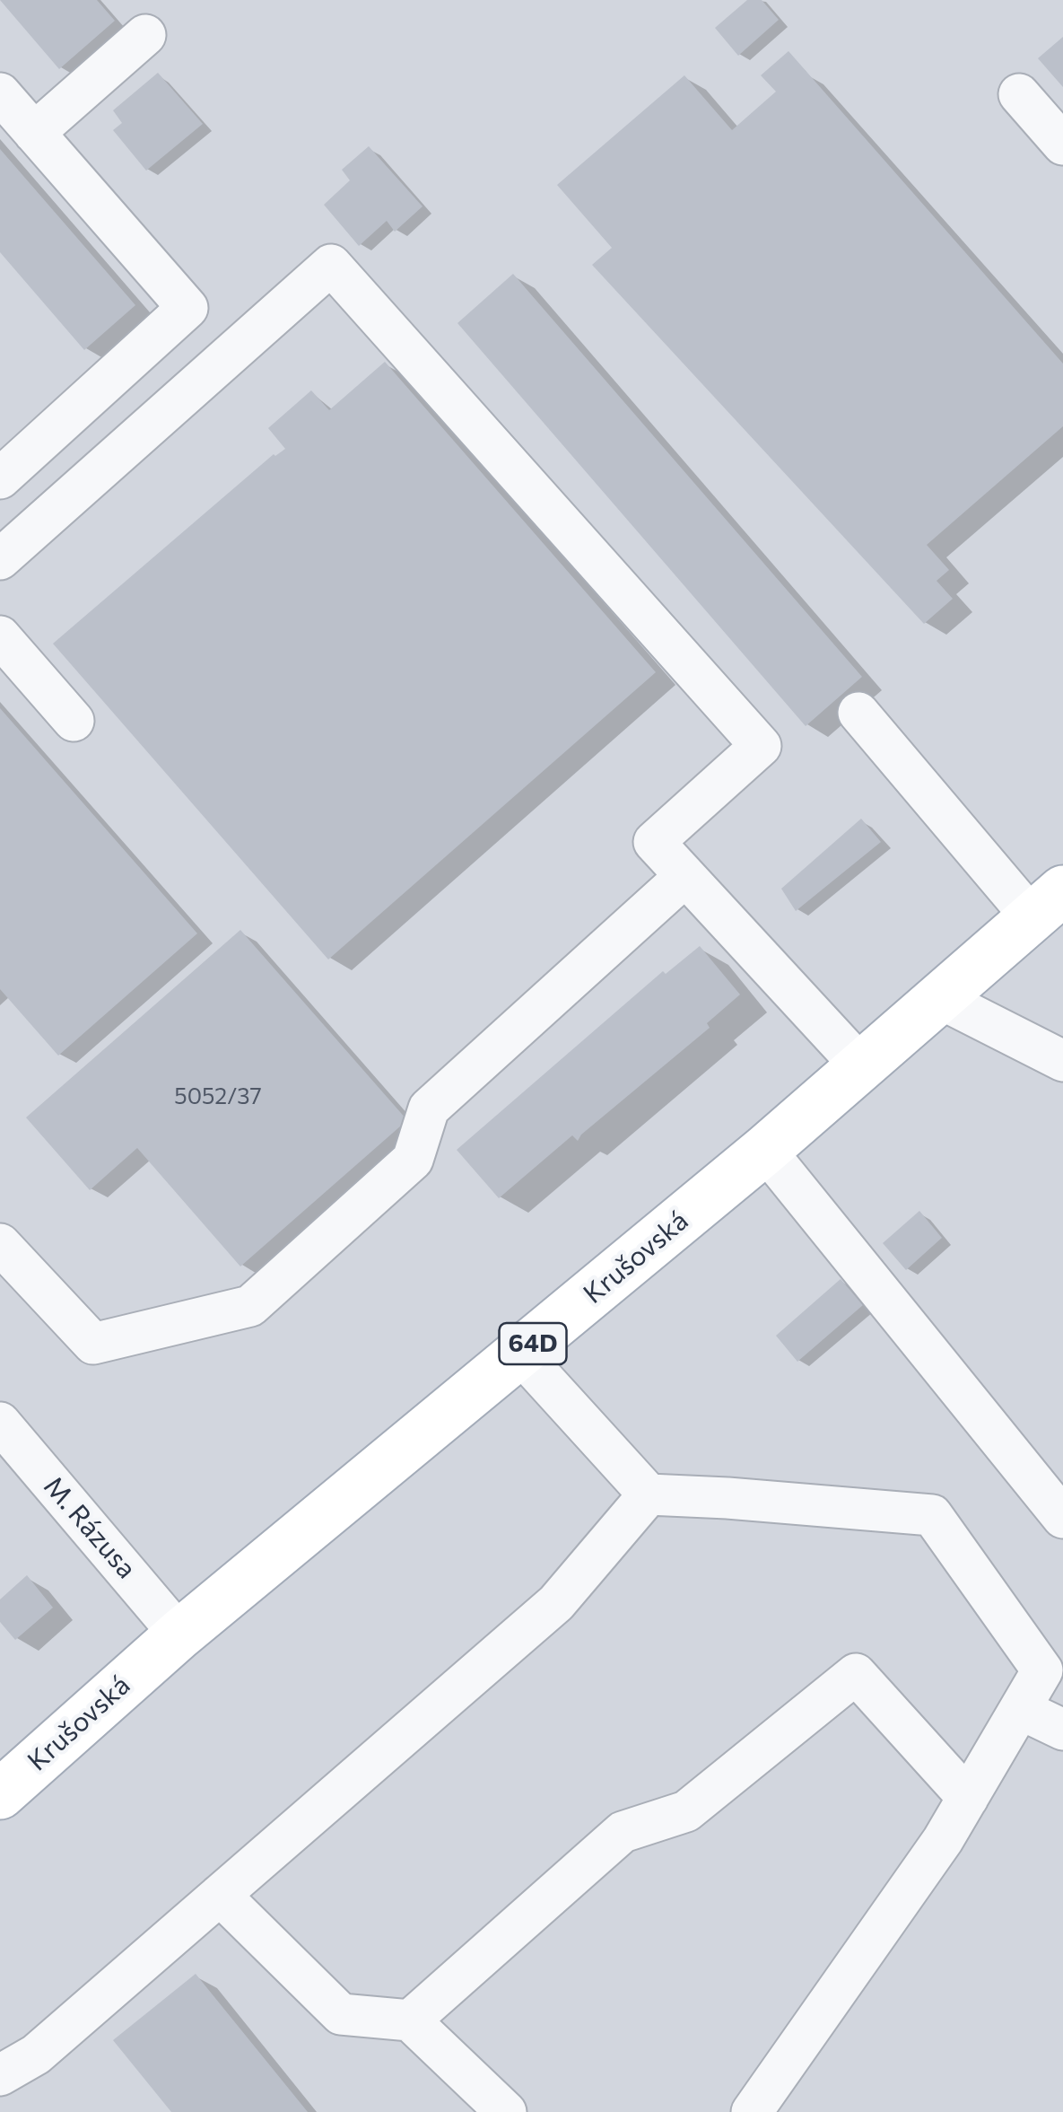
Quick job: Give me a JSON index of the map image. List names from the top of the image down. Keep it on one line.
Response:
{"streets":{"main road":["Krušovská","64D"],"street":["M. Rázusa"]},"crossings":[["Krušovská","M. Rázusa"]],"house_numbers":["5052/37"]}
